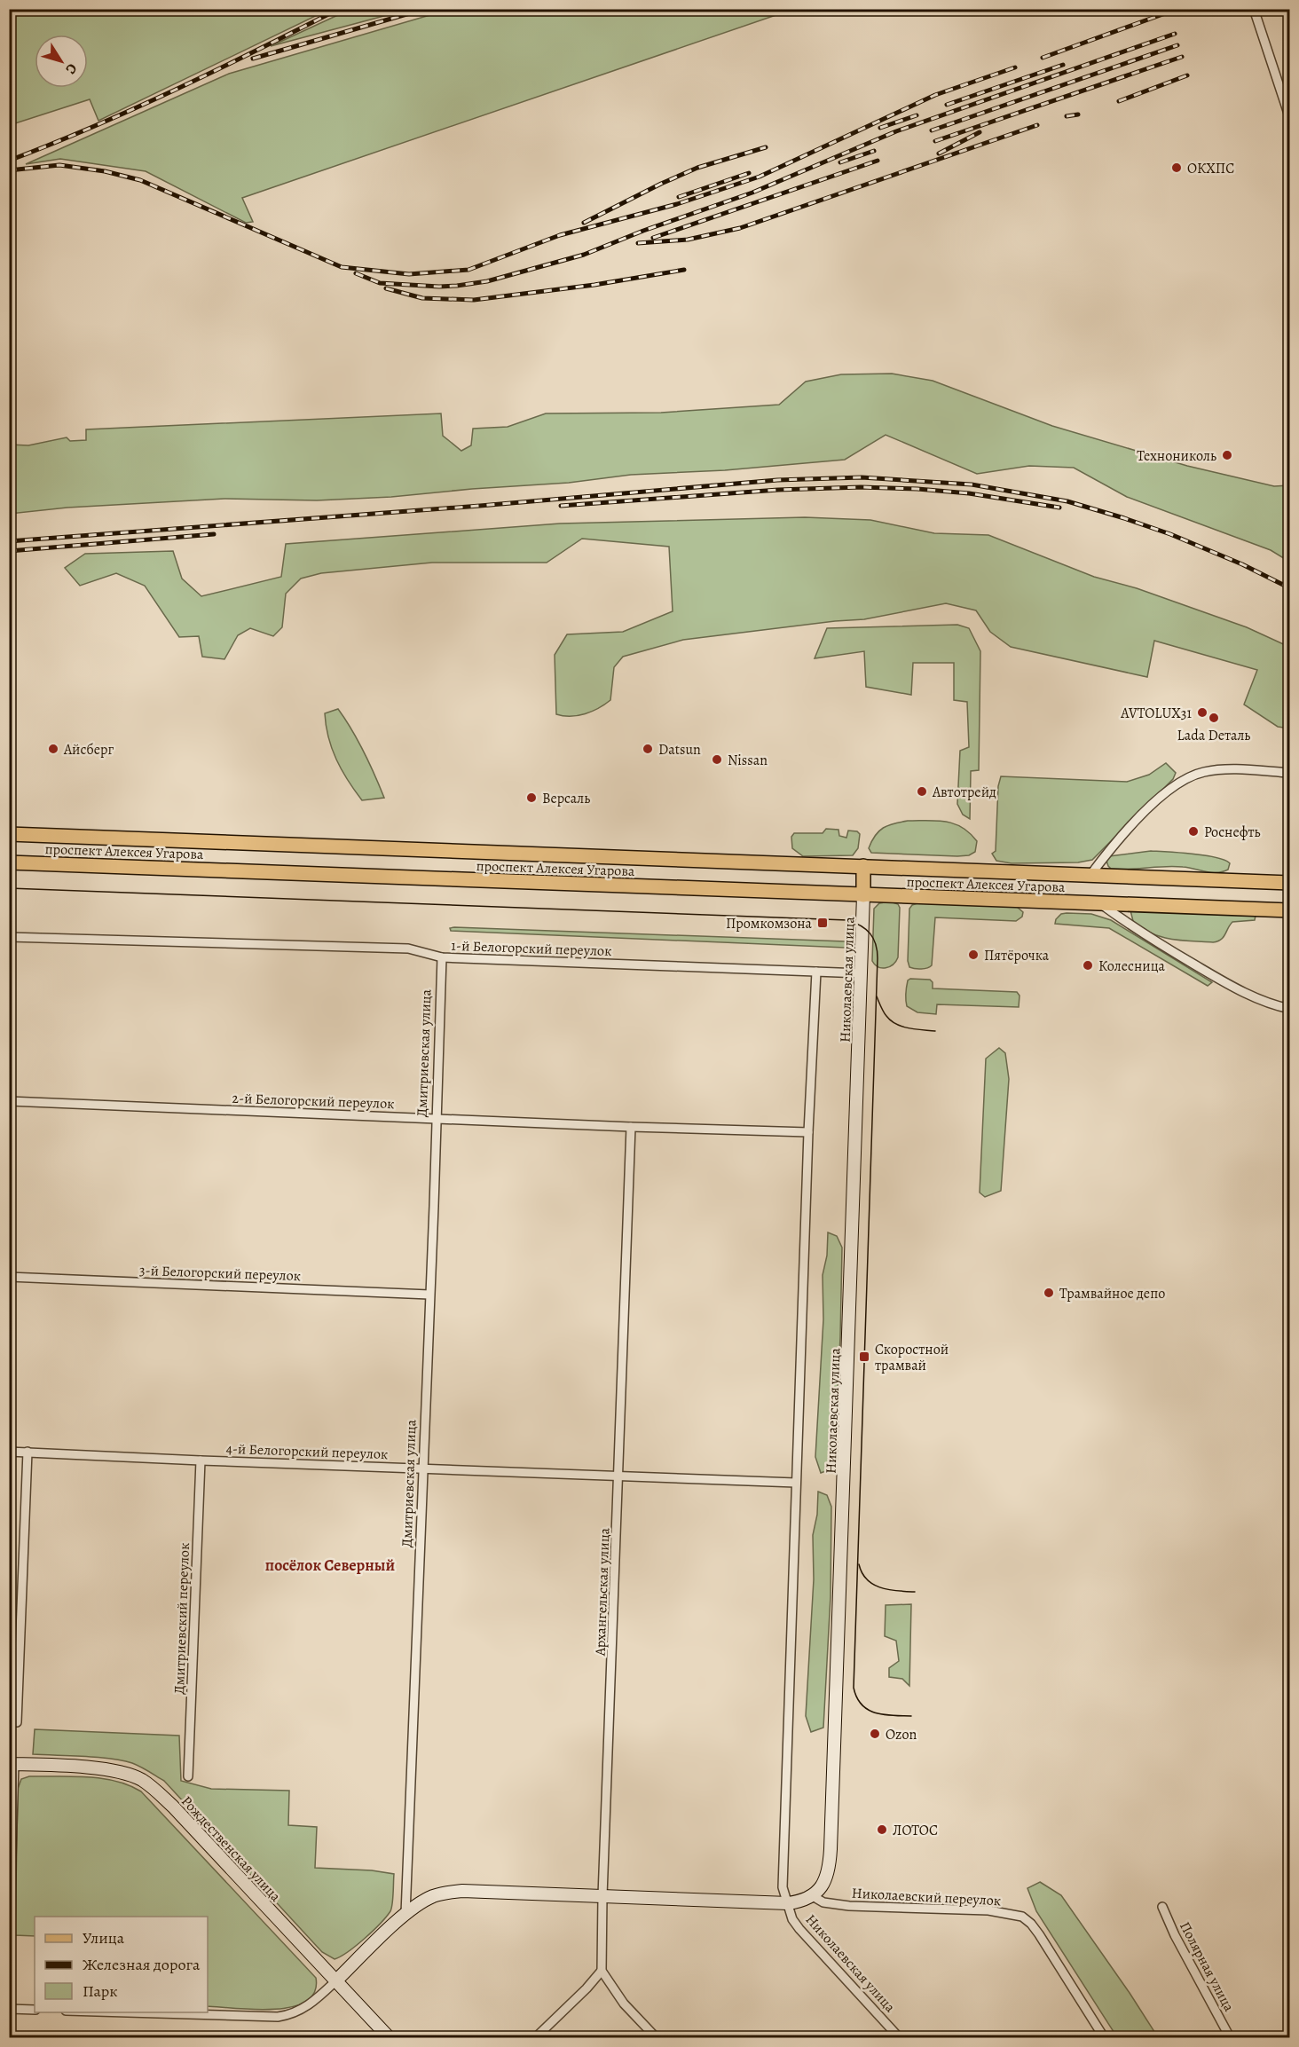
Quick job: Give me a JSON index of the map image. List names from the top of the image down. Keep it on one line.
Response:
{"streets":{"main road":["проспект Алексея Угарова","Николаевская улица","Рождественская улица"],"street":["1-й Белогорский переулок","Дмитриевская улица","2-й Белогорский переулок","3-й Белогорский переулок","4-й Белогорский переулок","Архангельская улица","Дмитриевский переулок","Николаевский переулок","Полярная улица"]},"crossings":[["проспект Алексея Угарова","Николаевская улица"],["1-й Белогорский переулок","Николаевская улица"],["1-й Белогорский переулок","Дмитриевская улица"],["Николаевская улица","2-й Белогорский переулок"],["Николаевская улица","4-й Белогорский переулок"],["Николаевская улица","Николаевский переулок"],["Дмитриевская улица","2-й Белогорский переулок"],["Дмитриевская улица","3-й Белогорский переулок"],["Дмитриевская улица","4-й Белогорский переулок"],["2-й Белогорский переулок","Архангельская улица"],["4-й Белогорский переулок","Архангельская улица"],["4-й Белогорский переулок","Дмитриевский переулок"]],"districts":["посёлок Северный"],"places":{"other":["ОКХПС","Технониколь","AVTOLUX31","Lada Dеталь","Айсберг","Datsun","Nissan","Автотрейд","Версаль","Роснефть","Пятёрочка","Колесница","Трамвайное депо","Ozon","ЛОТОС"],"transit":["Промкомзона","Скоростной трамвай"]},"legend":["Улица","Железная дорога","Парк"],"north":"bottom right"}
